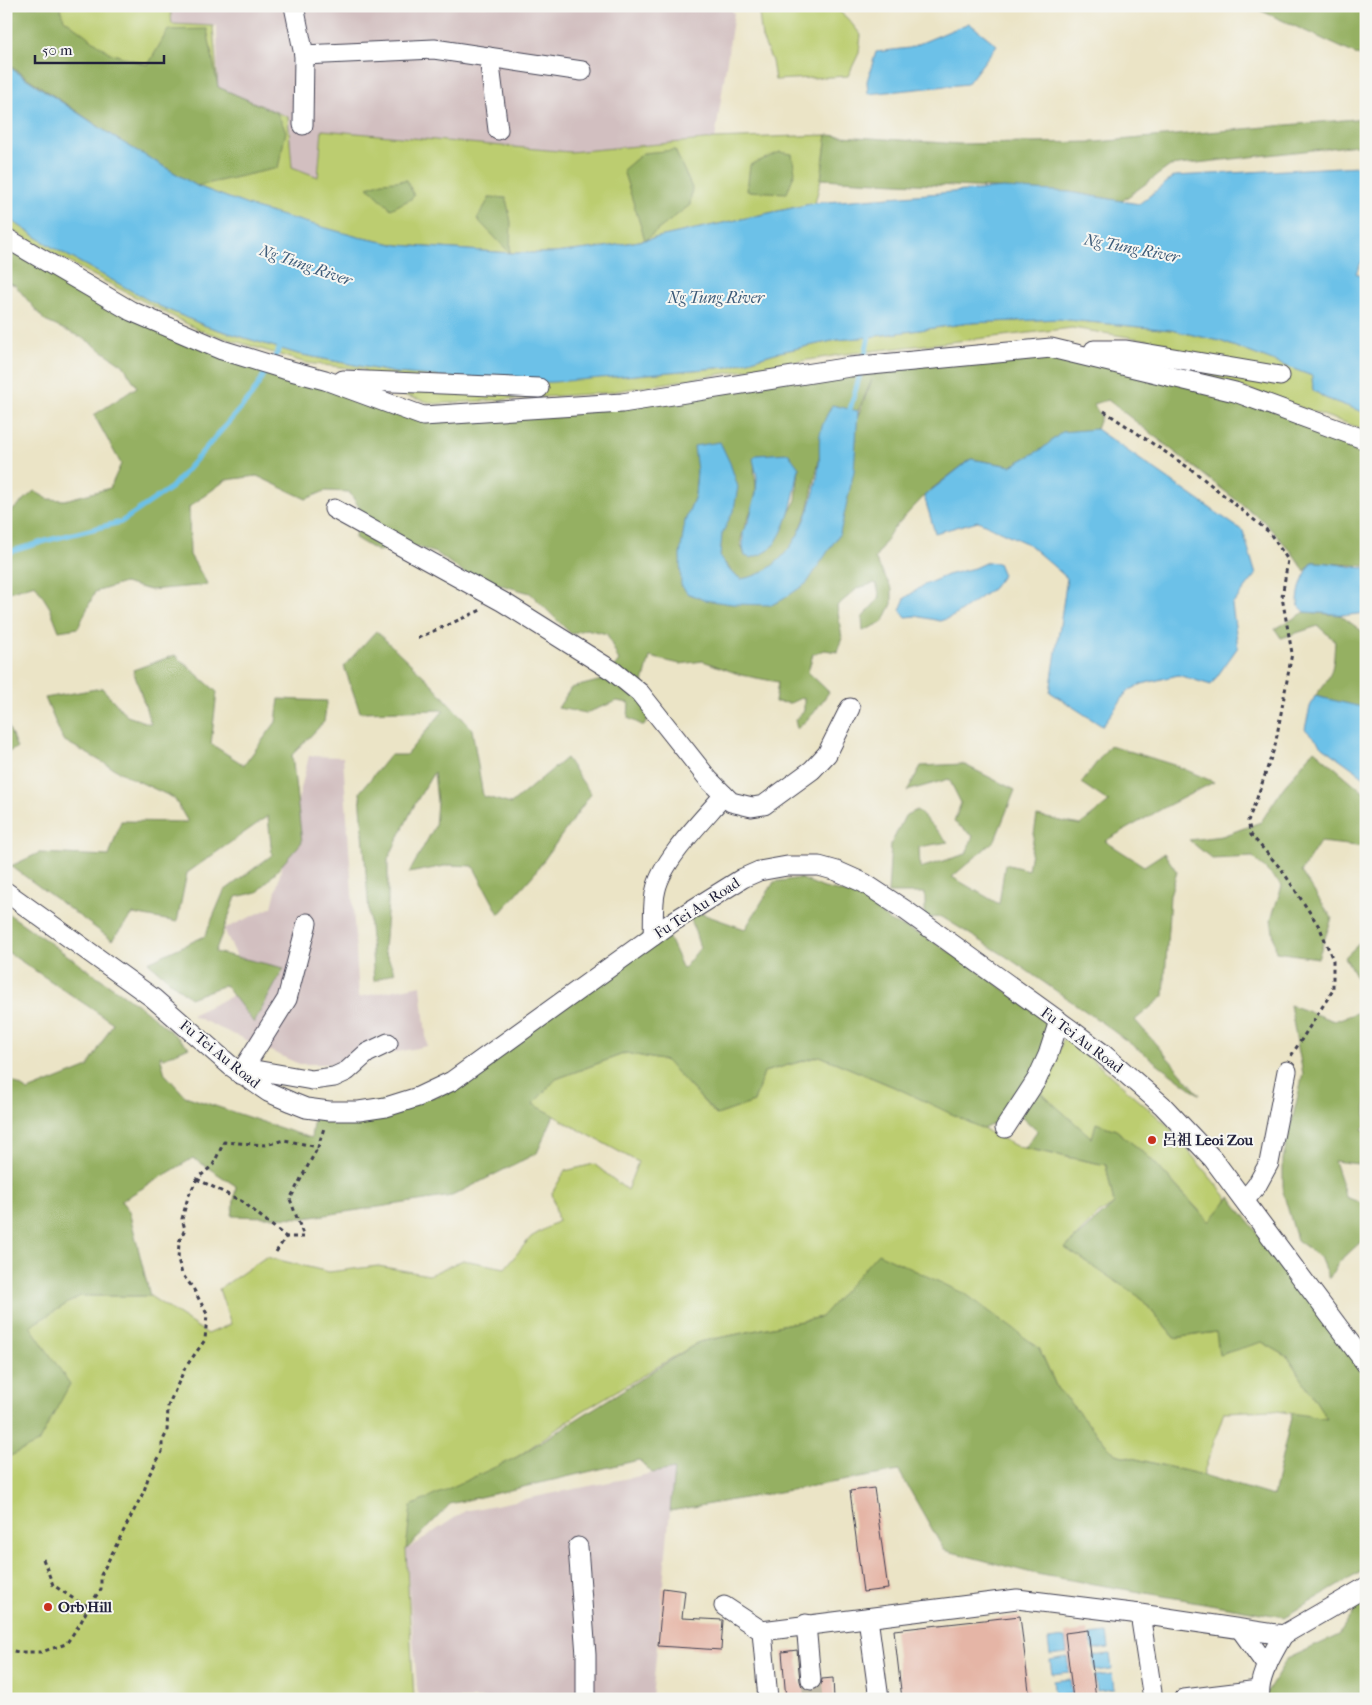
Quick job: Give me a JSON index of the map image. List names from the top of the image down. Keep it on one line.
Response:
{"streets":{"street":["Fu Tei Au Road"]},"water":["Ng Tung River"],"places":["呂祖 Leoi Zou","Orb Hill"],"scale_bar":"50 m"}
